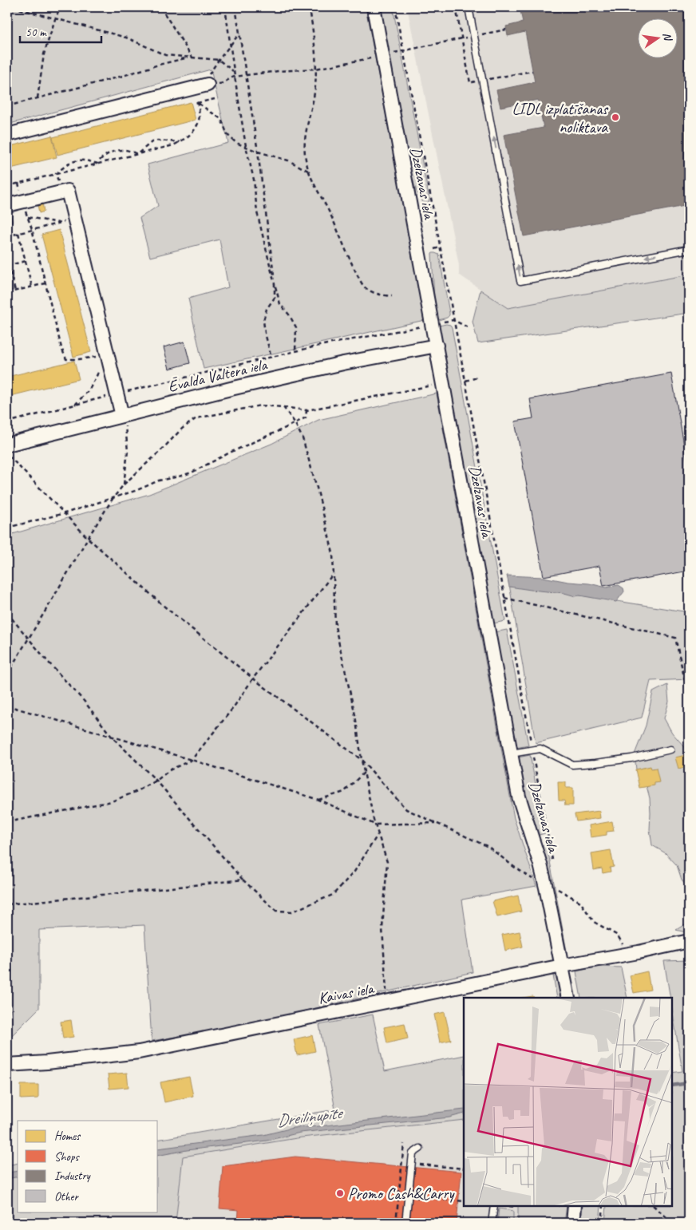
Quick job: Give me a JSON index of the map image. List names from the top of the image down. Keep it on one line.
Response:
{"streets":{"street":["Dzelzavas iela","Ēvalda Valtera iela","Kaivas iela"]},"crossings":[["Dzelzavas iela","Ēvalda Valtera iela"],["Dzelzavas iela","Kaivas iela"]],"water":["Dreiliņupīte"],"places":["LIDL izplatīšanas noliktava","Promo Cash&Carry"],"legend":["Homes","Shops","Industry","Other"],"scale_bar":"50 m","north":"right"}
